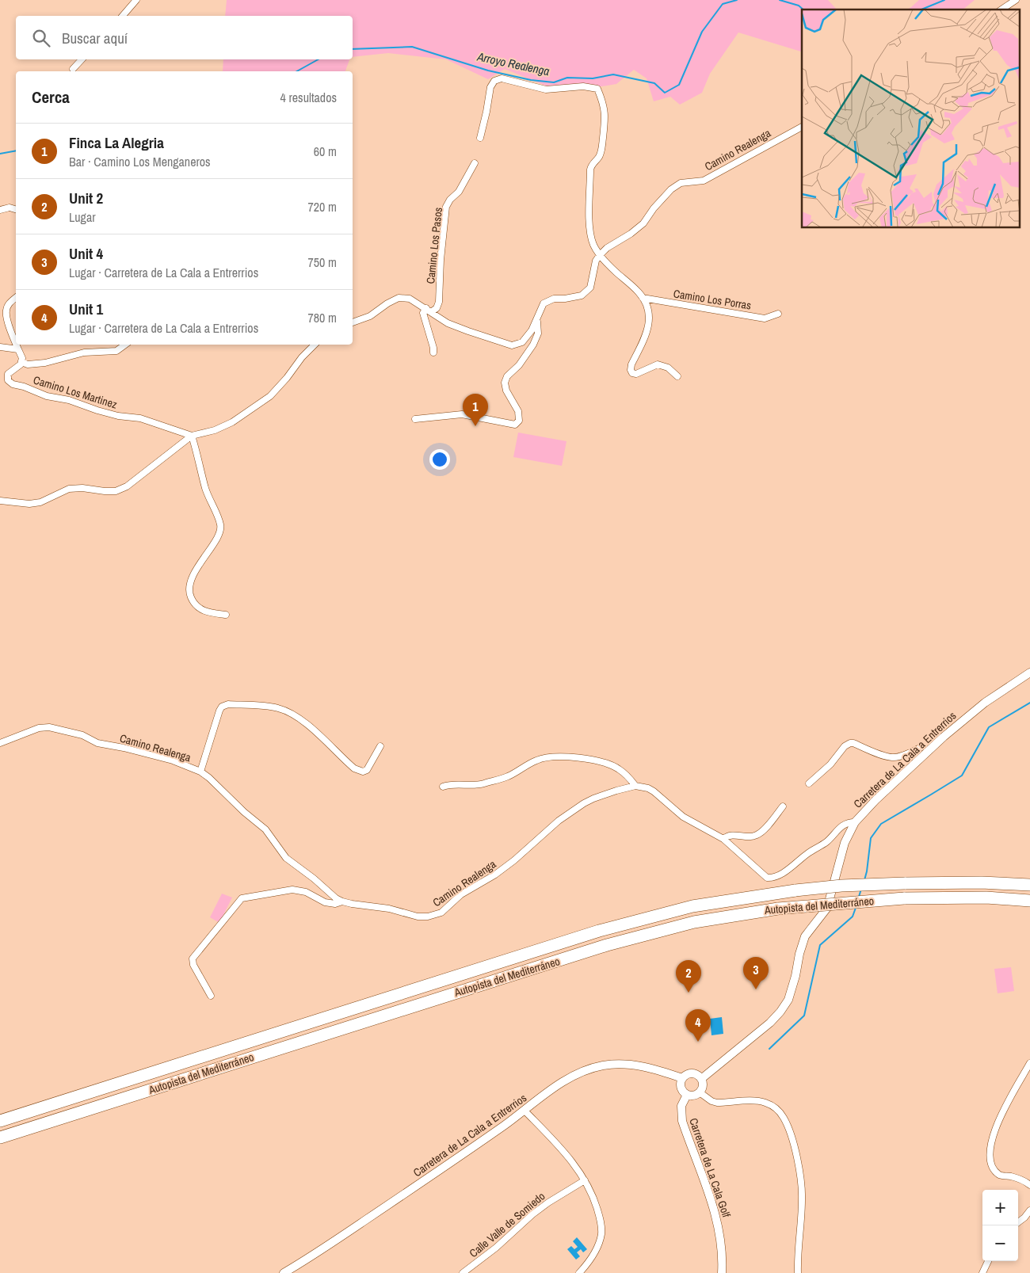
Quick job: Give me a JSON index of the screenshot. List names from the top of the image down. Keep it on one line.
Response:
{"streets":{"highway":["Autopista del Mediterráneo"],"street":["Camino Realenga","Camino Los Pasos","Camino Los Porras","Camino Los Martinez","Carretera de La Cala a Entrerrios","Carretera de La Cala Golf","Calle Valle de Somiedo"]},"crossings":[["Camino Realenga","Camino Los Pasos"],["Carretera de La Cala a Entrerrios","Carretera de La Cala Golf"]],"water":["Arroyo Realenga"],"page":{"search":"Buscar aquí","heading":["Cerca","4 resultados"],"list":[{"mark":"1","name":"Finca La Alegria","note":"Bar · Camino Los Menganeros","value":"60 m"},{"mark":"2","name":"Unit 2","note":"Lugar","value":"720 m"},{"mark":"3","name":"Unit 4","note":"Lugar · Carretera de La Cala a Entrerrios","value":"750 m"},{"mark":"4","name":"Unit 1","note":"Lugar · Carretera de La Cala a Entrerrios","value":"780 m"}],"pins":["1","3","2","4"],"map_buttons":["+","−"]}}
